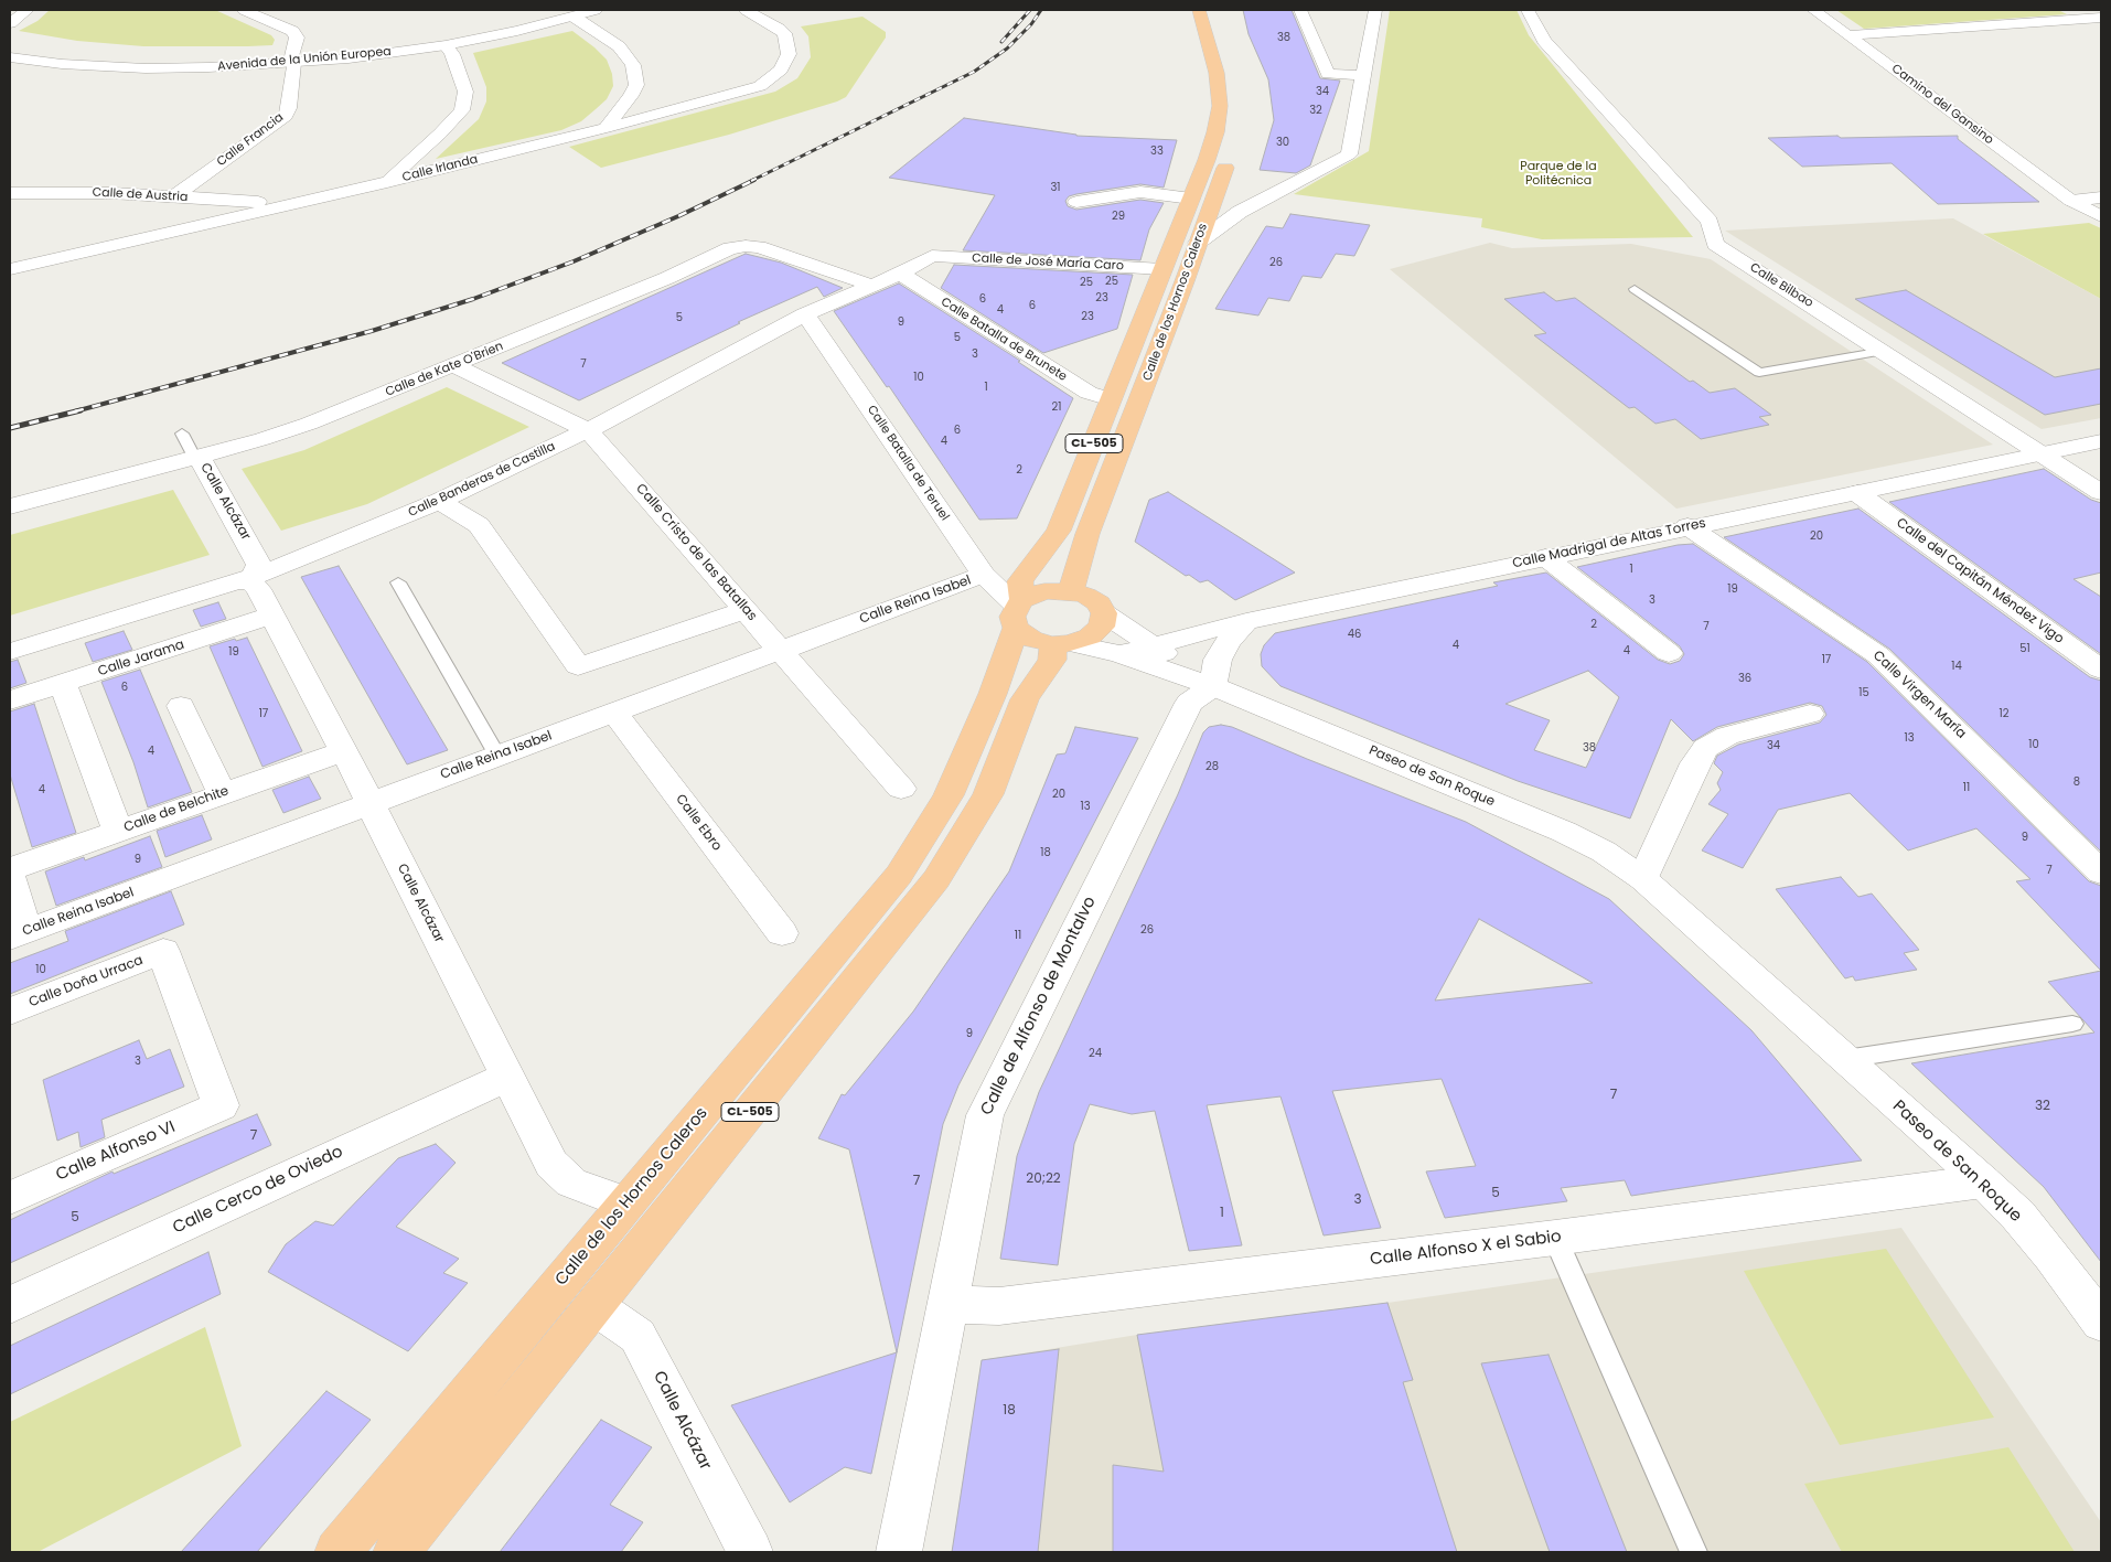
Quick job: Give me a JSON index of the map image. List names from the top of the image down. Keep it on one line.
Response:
{"streets":{"main road":["Calle de los Hornos Caleros","CL-505"],"street":["Avenida de la Unión Europea","Camino del Gansino","Calle Francia","Calle Irlanda","Calle de Austria","Calle de José María Caro","Calle Bilbao","Calle Batalla de Brunete","Calle de Kate O'Brien","Calle Batalla de Teruel","Calle Banderas de Castilla","Calle Alcázar","Calle Madrigal de Altas Torres","Calle Cristo de las Batallas","Calle del Capitán Méndez Vigo","Calle Reina Isabel","Calle Jarama","Calle Virgen María","Paseo de San Roque","Calle de Belchite","Calle Ebro","Calle Doña Urraca","Calle de Alfonso de Montalvo","Calle Alfonso VI","Calle Cerco de Oviedo","Calle Alfonso X el Sabio"]},"crossings":[["Avenida de la Unión Europea","Calle Francia"],["Calle Francia","Calle de Austria"],["Calle Irlanda","Calle de Austria"],["Calle de José María Caro","Calle de los Hornos Caleros"],["Calle de José María Caro","Calle Banderas de Castilla"],["Calle Bilbao","Calle Madrigal de Altas Torres"],["Calle de los Hornos Caleros","Calle Batalla de Brunete"],["Calle de los Hornos Caleros","CL-505"],["Calle de los Hornos Caleros","Calle Batalla de Teruel"],["Calle de los Hornos Caleros","Calle Alcázar"],["Calle de los Hornos Caleros","Paseo de San Roque"],["Calle Batalla de Brunete","Calle Banderas de Castilla"],["Calle de Kate O'Brien","Calle Banderas de Castilla"],["Calle de Kate O'Brien","Calle Alcázar"],["Calle de Kate O'Brien","Calle Cristo de las Batallas"],["CL-505","Calle Batalla de Teruel"],["CL-505","Calle Alcázar"],["CL-505","Paseo de San Roque"],["Calle Batalla de Teruel","Calle Banderas de Castilla"],["Calle Batalla de Teruel","Calle Reina Isabel"],["Calle Batalla de Teruel","Paseo de San Roque"],["Calle Banderas de Castilla","Calle Alcázar"],["Calle Banderas de Castilla","Calle Cristo de las Batallas"],["Calle Alcázar","Calle Reina Isabel"],["Calle Alcázar","Calle Jarama"],["Calle Alcázar","Calle de Belchite"],["Calle Alcázar","Calle Cerco de Oviedo"],["Calle Madrigal de Altas Torres","Calle del Capitán Méndez Vigo"],["Calle Madrigal de Altas Torres","Calle Virgen María"],["Calle Madrigal de Altas Torres","Paseo de San Roque"],["Calle Cristo de las Batallas","Calle Reina Isabel"],["Calle Reina Isabel","Calle Ebro"],["Paseo de San Roque","Calle de Alfonso de Montalvo"],["Paseo de San Roque","Calle Alfonso X el Sabio"],["Calle Doña Urraca","Calle Alfonso VI"],["Calle de Alfonso de Montalvo","Calle Alfonso X el Sabio"]],"parks":["Parque de la Politécnica"],"house_numbers":["38","34","32","30","33","31","29","26","25","25","23","6","6","4","23","5","9","5","3","7","10","1","21","6","4","2","20","1","19","3","2","7","46","4","51","4","19","17","14","36","6","15","17","12","13","10","34","38","4","28","8","11","4","20","13","9","18","9","7","26","11","10","9","24","3","7","32","7","20;22","7","5","3","1","5","18"]}
